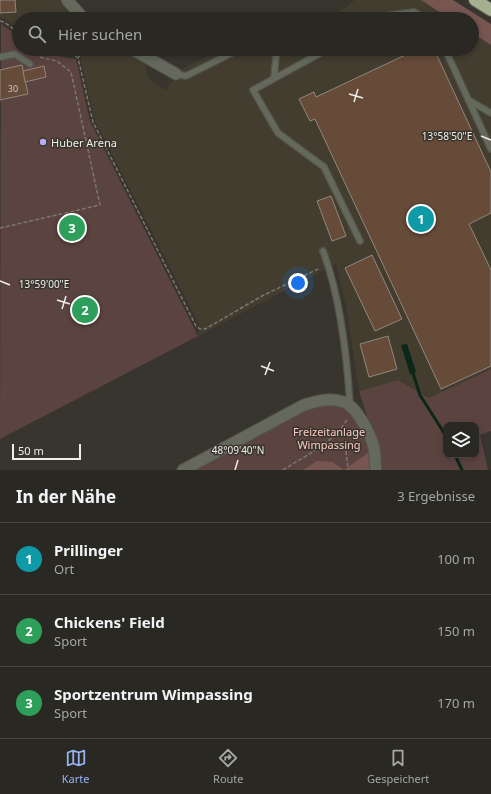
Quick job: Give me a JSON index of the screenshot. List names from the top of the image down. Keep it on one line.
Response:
{"parks":["Freizeitanlage Wimpassing"],"places":["Huber Arena"],"house_numbers":["30"],"scale_bar":"50 m","page":{"search":"Hier suchen","pins":["1","3","2"],"scale":"50 m","heading":["In der Nähe","3 Ergebnisse"],"list":[{"mark":"1","name":"Prillinger","note":"Ort","value":"100 m"},{"mark":"2","name":"Chickens' Field","note":"Sport","value":"150 m"},{"mark":"3","name":"Sportzentrum Wimpassing","note":"Sport","value":"170 m"}],"nav":["Karte","Route","Gespeichert"]},"coordinates":["13°58'50\"E","13°59'00\"E","48°09'40\"N"]}
